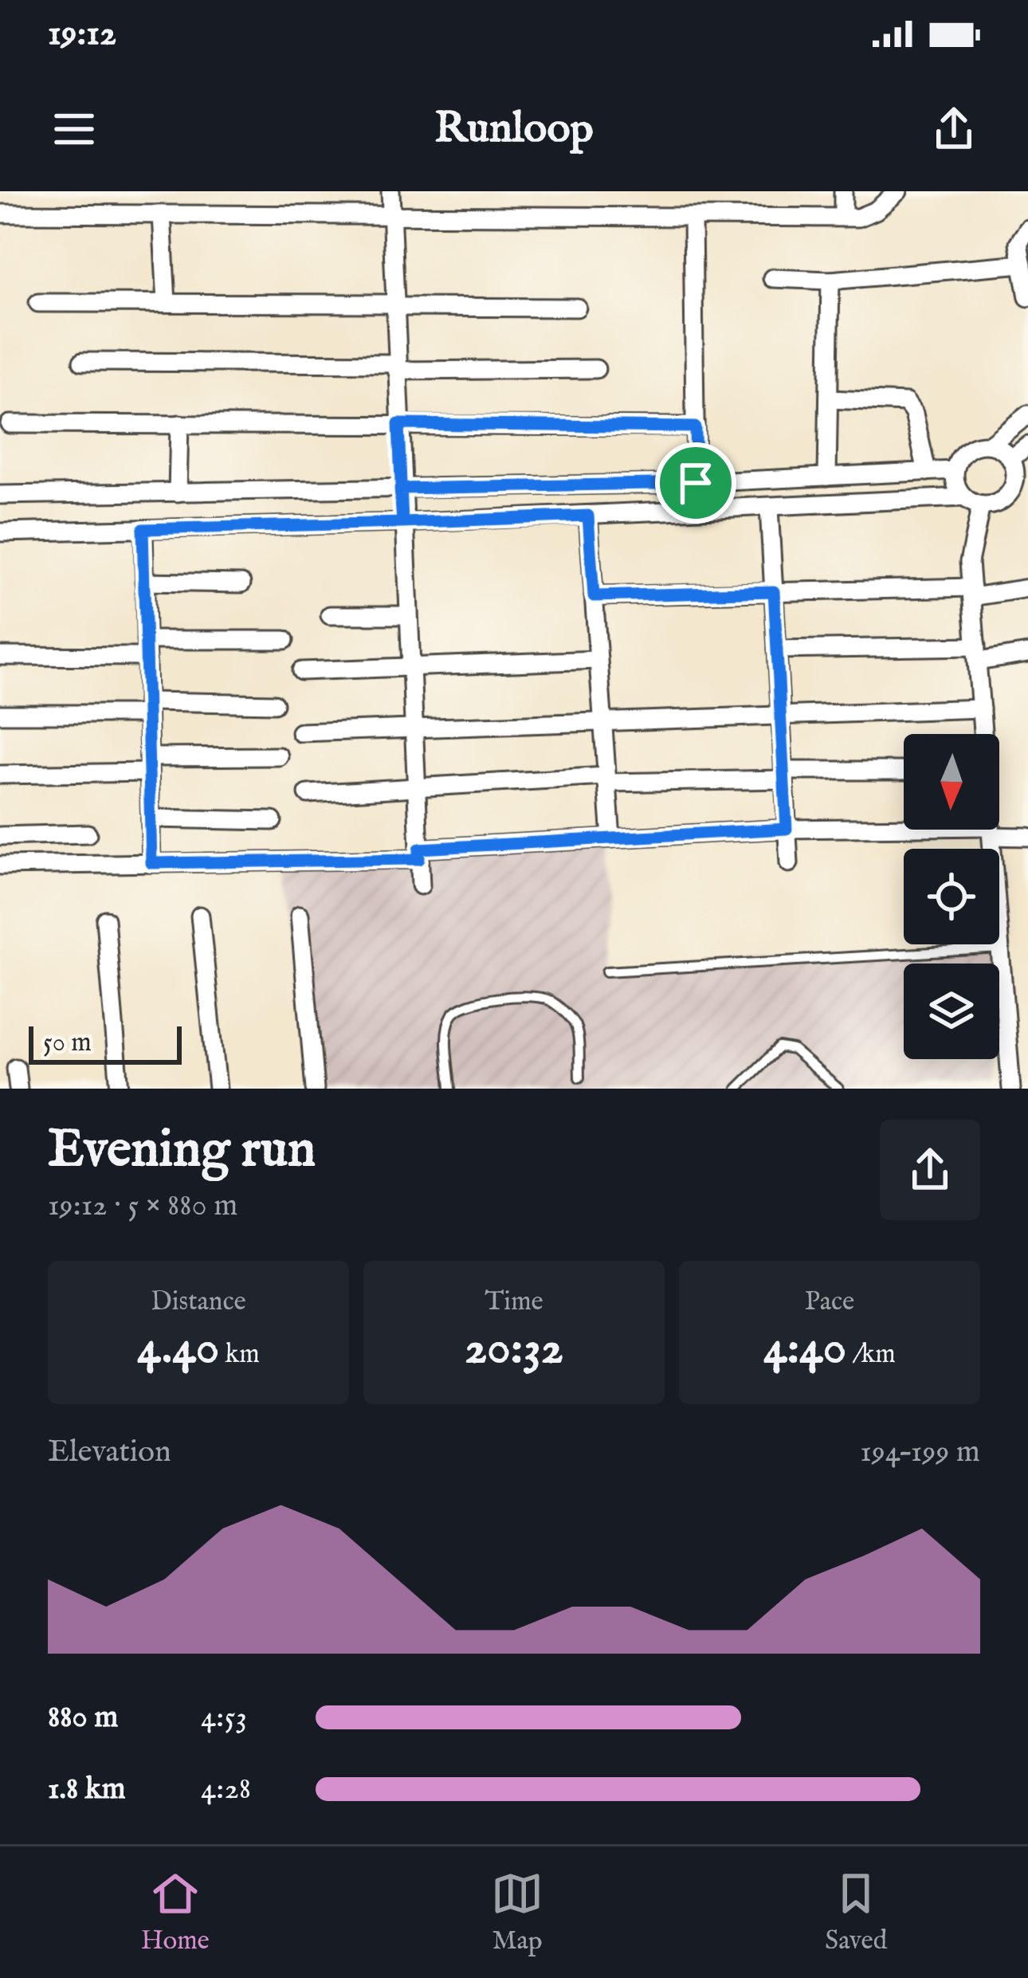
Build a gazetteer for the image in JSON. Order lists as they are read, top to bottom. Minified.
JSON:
{"scale_bar":"50 m","north":"bottom","page":{"status":"19:12","header":"Runloop","scale":"50 m","heading":["Evening run","19:12 · 5 × 880 m"],"stats":[["Distance","4.40 km"],["Time","20:32"],["Pace","4:40 /km"]],"chart":["Elevation","194–199 m"],"list":[{"name":"880 m","note":"4:53"},{"name":"1.8 km","note":"4:28"}],"tabs":["Home","Map","Saved"]}}
